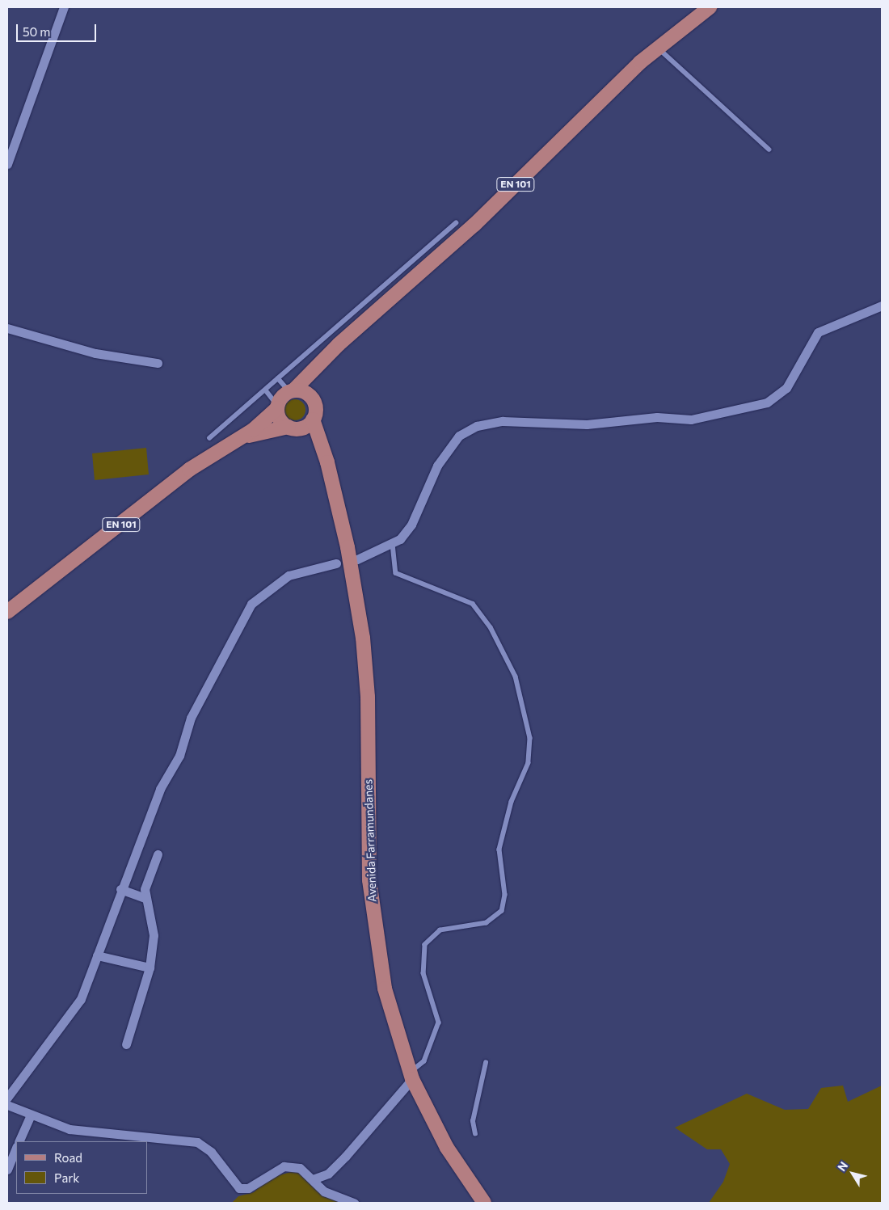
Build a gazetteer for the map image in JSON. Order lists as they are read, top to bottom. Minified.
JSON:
{"streets":{"main road":["EN 101","Avenida Farramundanes"]},"legend":["Road","Park"],"scale_bar":"50 m","north":"top left"}
